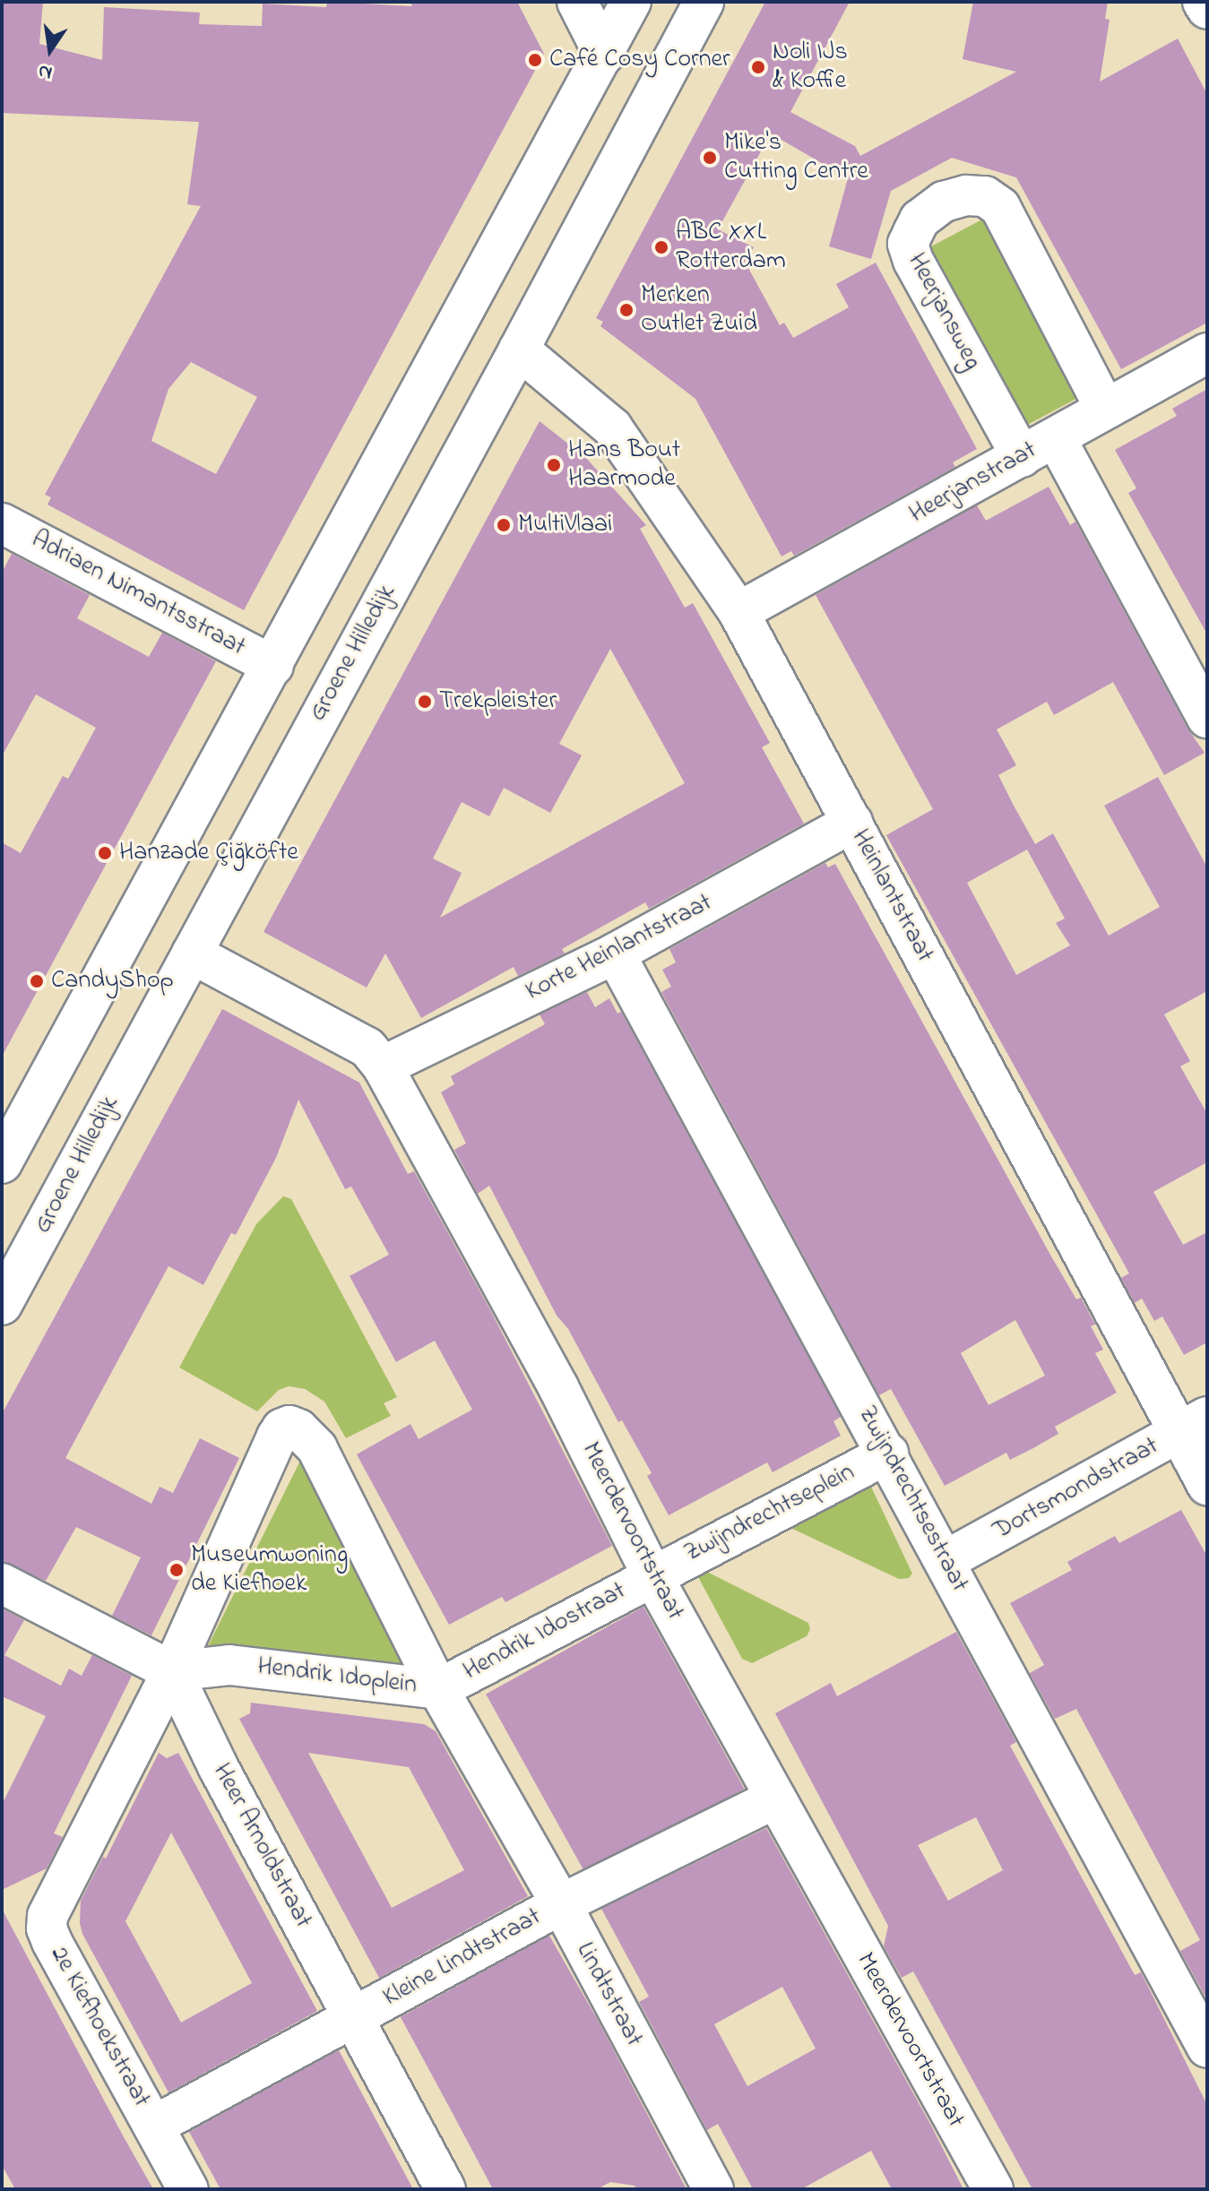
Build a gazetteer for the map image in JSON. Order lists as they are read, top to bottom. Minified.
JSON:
{"streets":{"street":["Heerjansweg","Heerjanstraat","Adriaen Nimantsstraat","Groene Hilledijk","Heinlantstraat","Korte Heinlantstraat","Dortsmondstraat","Zwijndrechtsestraat","Zwijndrechtseplein","Meerdervoortstraat","Hendrik Idostraat","Hendrik Idoplein","Heer Arnoldstraat","Kleine Lindtstraat","Lindtstraat","2e Kiefhoekstraat"]},"crossings":[["Heerjansweg","Heerjanstraat"],["Heerjanstraat","Heinlantstraat"],["Groene Hilledijk","Heinlantstraat"],["Groene Hilledijk","Meerdervoortstraat"],["Heinlantstraat","Korte Heinlantstraat"],["Heinlantstraat","Dortsmondstraat"],["Korte Heinlantstraat","Zwijndrechtsestraat"],["Korte Heinlantstraat","Meerdervoortstraat"],["Dortsmondstraat","Zwijndrechtsestraat"],["Zwijndrechtsestraat","Zwijndrechtseplein"],["Zwijndrechtseplein","Meerdervoortstraat"],["Zwijndrechtseplein","Hendrik Idostraat"],["Meerdervoortstraat","Hendrik Idostraat"],["Meerdervoortstraat","Kleine Lindtstraat"],["Hendrik Idostraat","Hendrik Idoplein"],["Hendrik Idostraat","Lindtstraat"],["Hendrik Idoplein","Heer Arnoldstraat"],["Hendrik Idoplein","Lindtstraat"],["Hendrik Idoplein","2e Kiefhoekstraat"],["Heer Arnoldstraat","Kleine Lindtstraat"],["Heer Arnoldstraat","2e Kiefhoekstraat"],["Kleine Lindtstraat","Lindtstraat"],["Kleine Lindtstraat","2e Kiefhoekstraat"]],"places":["Café Cosy Corner","Noli IJs & Koffie","Mike's Cutting Centre","ABC XXL Rotterdam","Merken Outlet Zuid","Hans Bout Haarmode","MultiVlaai","Trekpleister","Hanzade Çiğköfte","CandyShop","Museumwoning de Kiefhoek"],"north":"bottom"}
